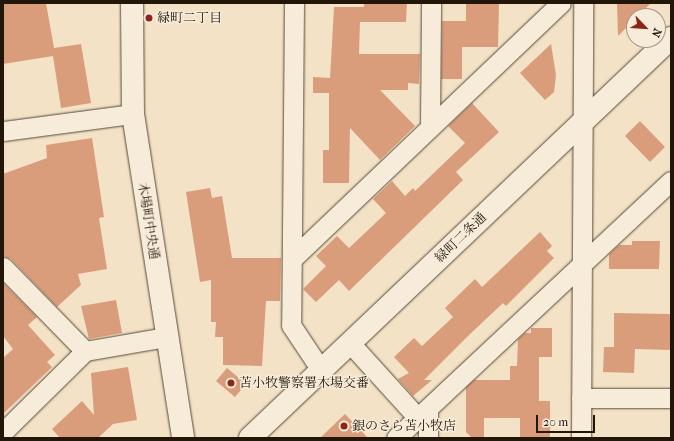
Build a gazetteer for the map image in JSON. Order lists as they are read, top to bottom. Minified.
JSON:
{"streets":{"street":["木場町中央通","緑町二条通"]},"places":["緑町二丁目","苫小牧警察署木場交番","銀のさら苫小牧店"],"scale_bar":"20 m","north":"bottom right"}
